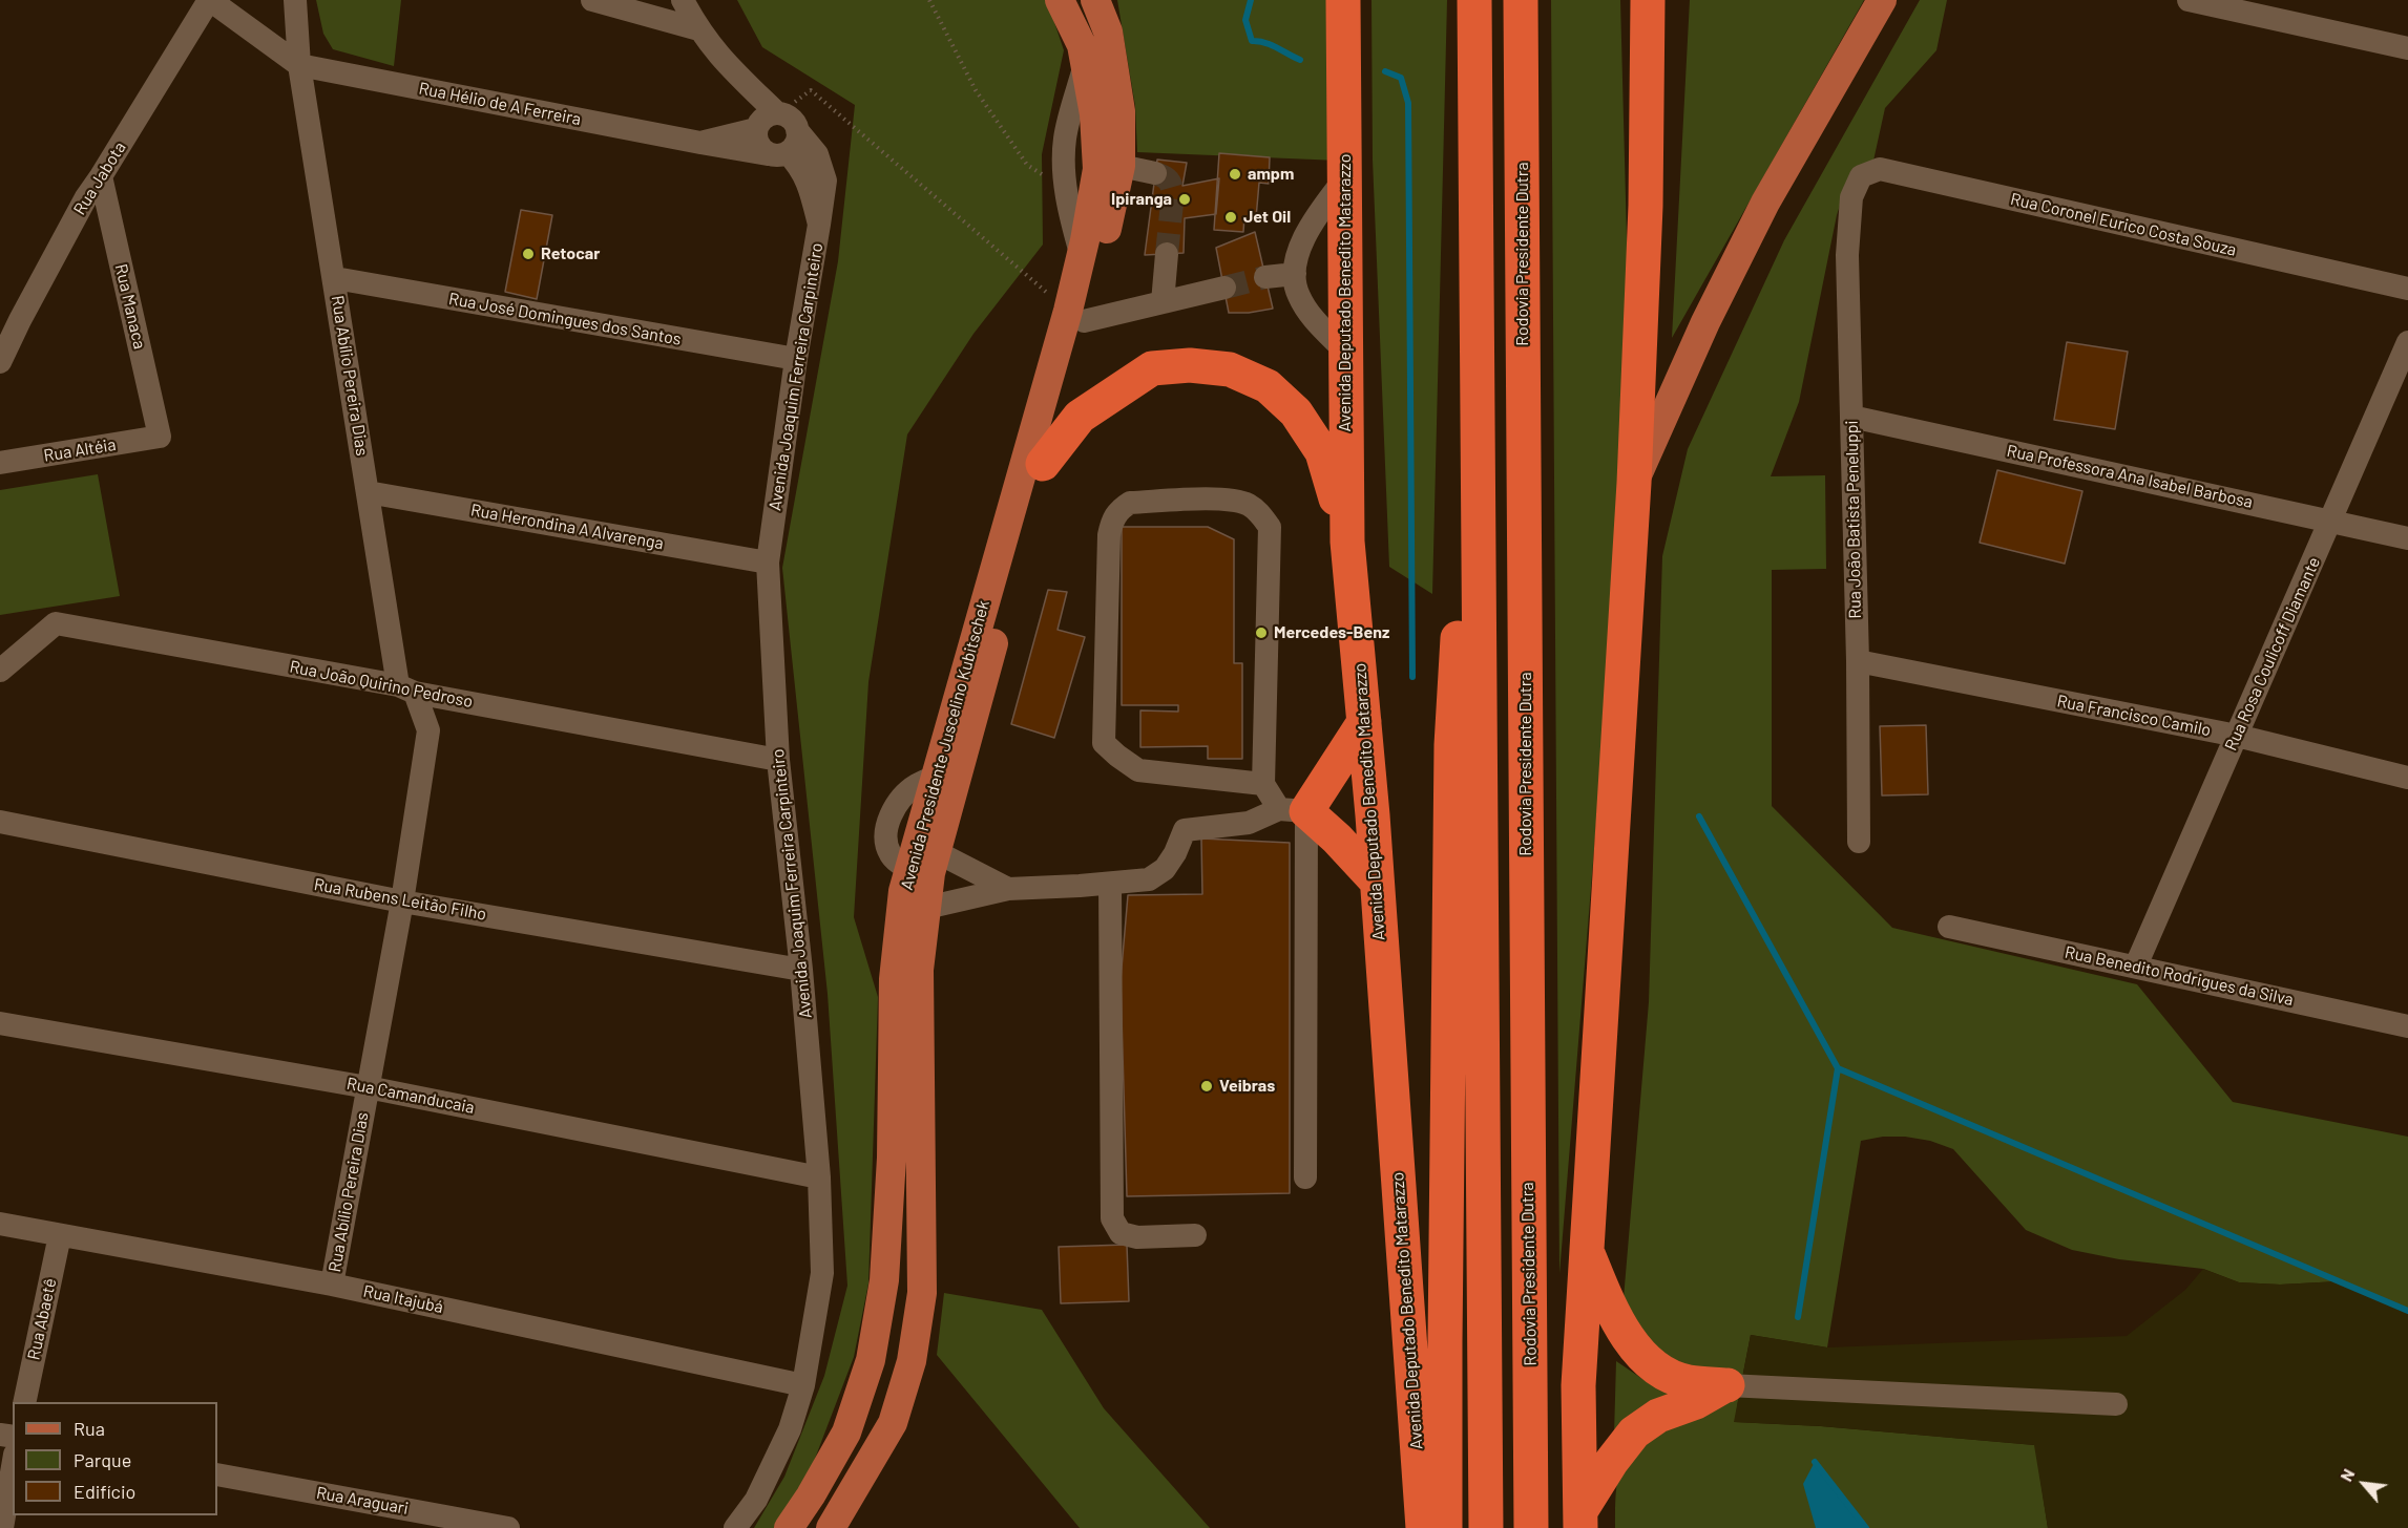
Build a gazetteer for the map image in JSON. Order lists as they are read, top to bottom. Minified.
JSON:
{"streets":{"highway":["Rodovia Presidente Dutra","Avenida Deputado Benedito Matarazzo"],"main road":["Avenida Presidente Juscelino Kubitschek"],"street":["Rua Hélio de A Ferreira","Rua Jabota","Rua Coronel Eurico Costa Souza","Rua Manaca","Rua José Domingues dos Santos","Rua Abílio Pereira Dias","Avenida Joaquim Ferreira Carpinteiro","Rua Altéia","Rua Professora Ana Isabel Barbosa","Rua João Batista Peneluppi","Rua Herondina A Alvarenga","Rua Rosa Coulicoff Diamante","Rua João Quirino Pedroso","Rua Francisco Camilo","Rua Rubens Leitão Filho","Rua Benedito Rodrigues da Silva","Rua Camanducaia","Rua Itajubá","Rua Abaetê","Rua Araguari"]},"crossings":[["Rua Hélio de A Ferreira","Rua Abílio Pereira Dias"],["Rua Hélio de A Ferreira","Avenida Joaquim Ferreira Carpinteiro"],["Rua Jabota","Rua Manaca"],["Rua Coronel Eurico Costa Souza","Rua João Batista Peneluppi"],["Rua Manaca","Rua Altéia"],["Rua José Domingues dos Santos","Rua Abílio Pereira Dias"],["Rua José Domingues dos Santos","Avenida Joaquim Ferreira Carpinteiro"],["Rua Abílio Pereira Dias","Rua Herondina A Alvarenga"],["Rua Abílio Pereira Dias","Rua João Quirino Pedroso"],["Rua Abílio Pereira Dias","Rua Rubens Leitão Filho"],["Rua Abílio Pereira Dias","Rua Camanducaia"],["Rua Abílio Pereira Dias","Rua Itajubá"],["Avenida Joaquim Ferreira Carpinteiro","Rua Herondina A Alvarenga"],["Avenida Joaquim Ferreira Carpinteiro","Rua João Quirino Pedroso"],["Avenida Joaquim Ferreira Carpinteiro","Rua Rubens Leitão Filho"],["Avenida Joaquim Ferreira Carpinteiro","Rua Camanducaia"],["Avenida Joaquim Ferreira Carpinteiro","Rua Itajubá"],["Rua Professora Ana Isabel Barbosa","Rua João Batista Peneluppi"],["Rua Professora Ana Isabel Barbosa","Rua Rosa Coulicoff Diamante"],["Rua João Batista Peneluppi","Rua Francisco Camilo"],["Rua Rosa Coulicoff Diamante","Rua Francisco Camilo"],["Rua Rosa Coulicoff Diamante","Rua Benedito Rodrigues da Silva"],["Rua Itajubá","Rua Abaetê"]],"places":["ampm","Ipiranga","Jet Oil","Retocar","Mercedes-Benz","Veibras"],"legend":["Rua","Parque","Edifício"],"north":"top left"}
